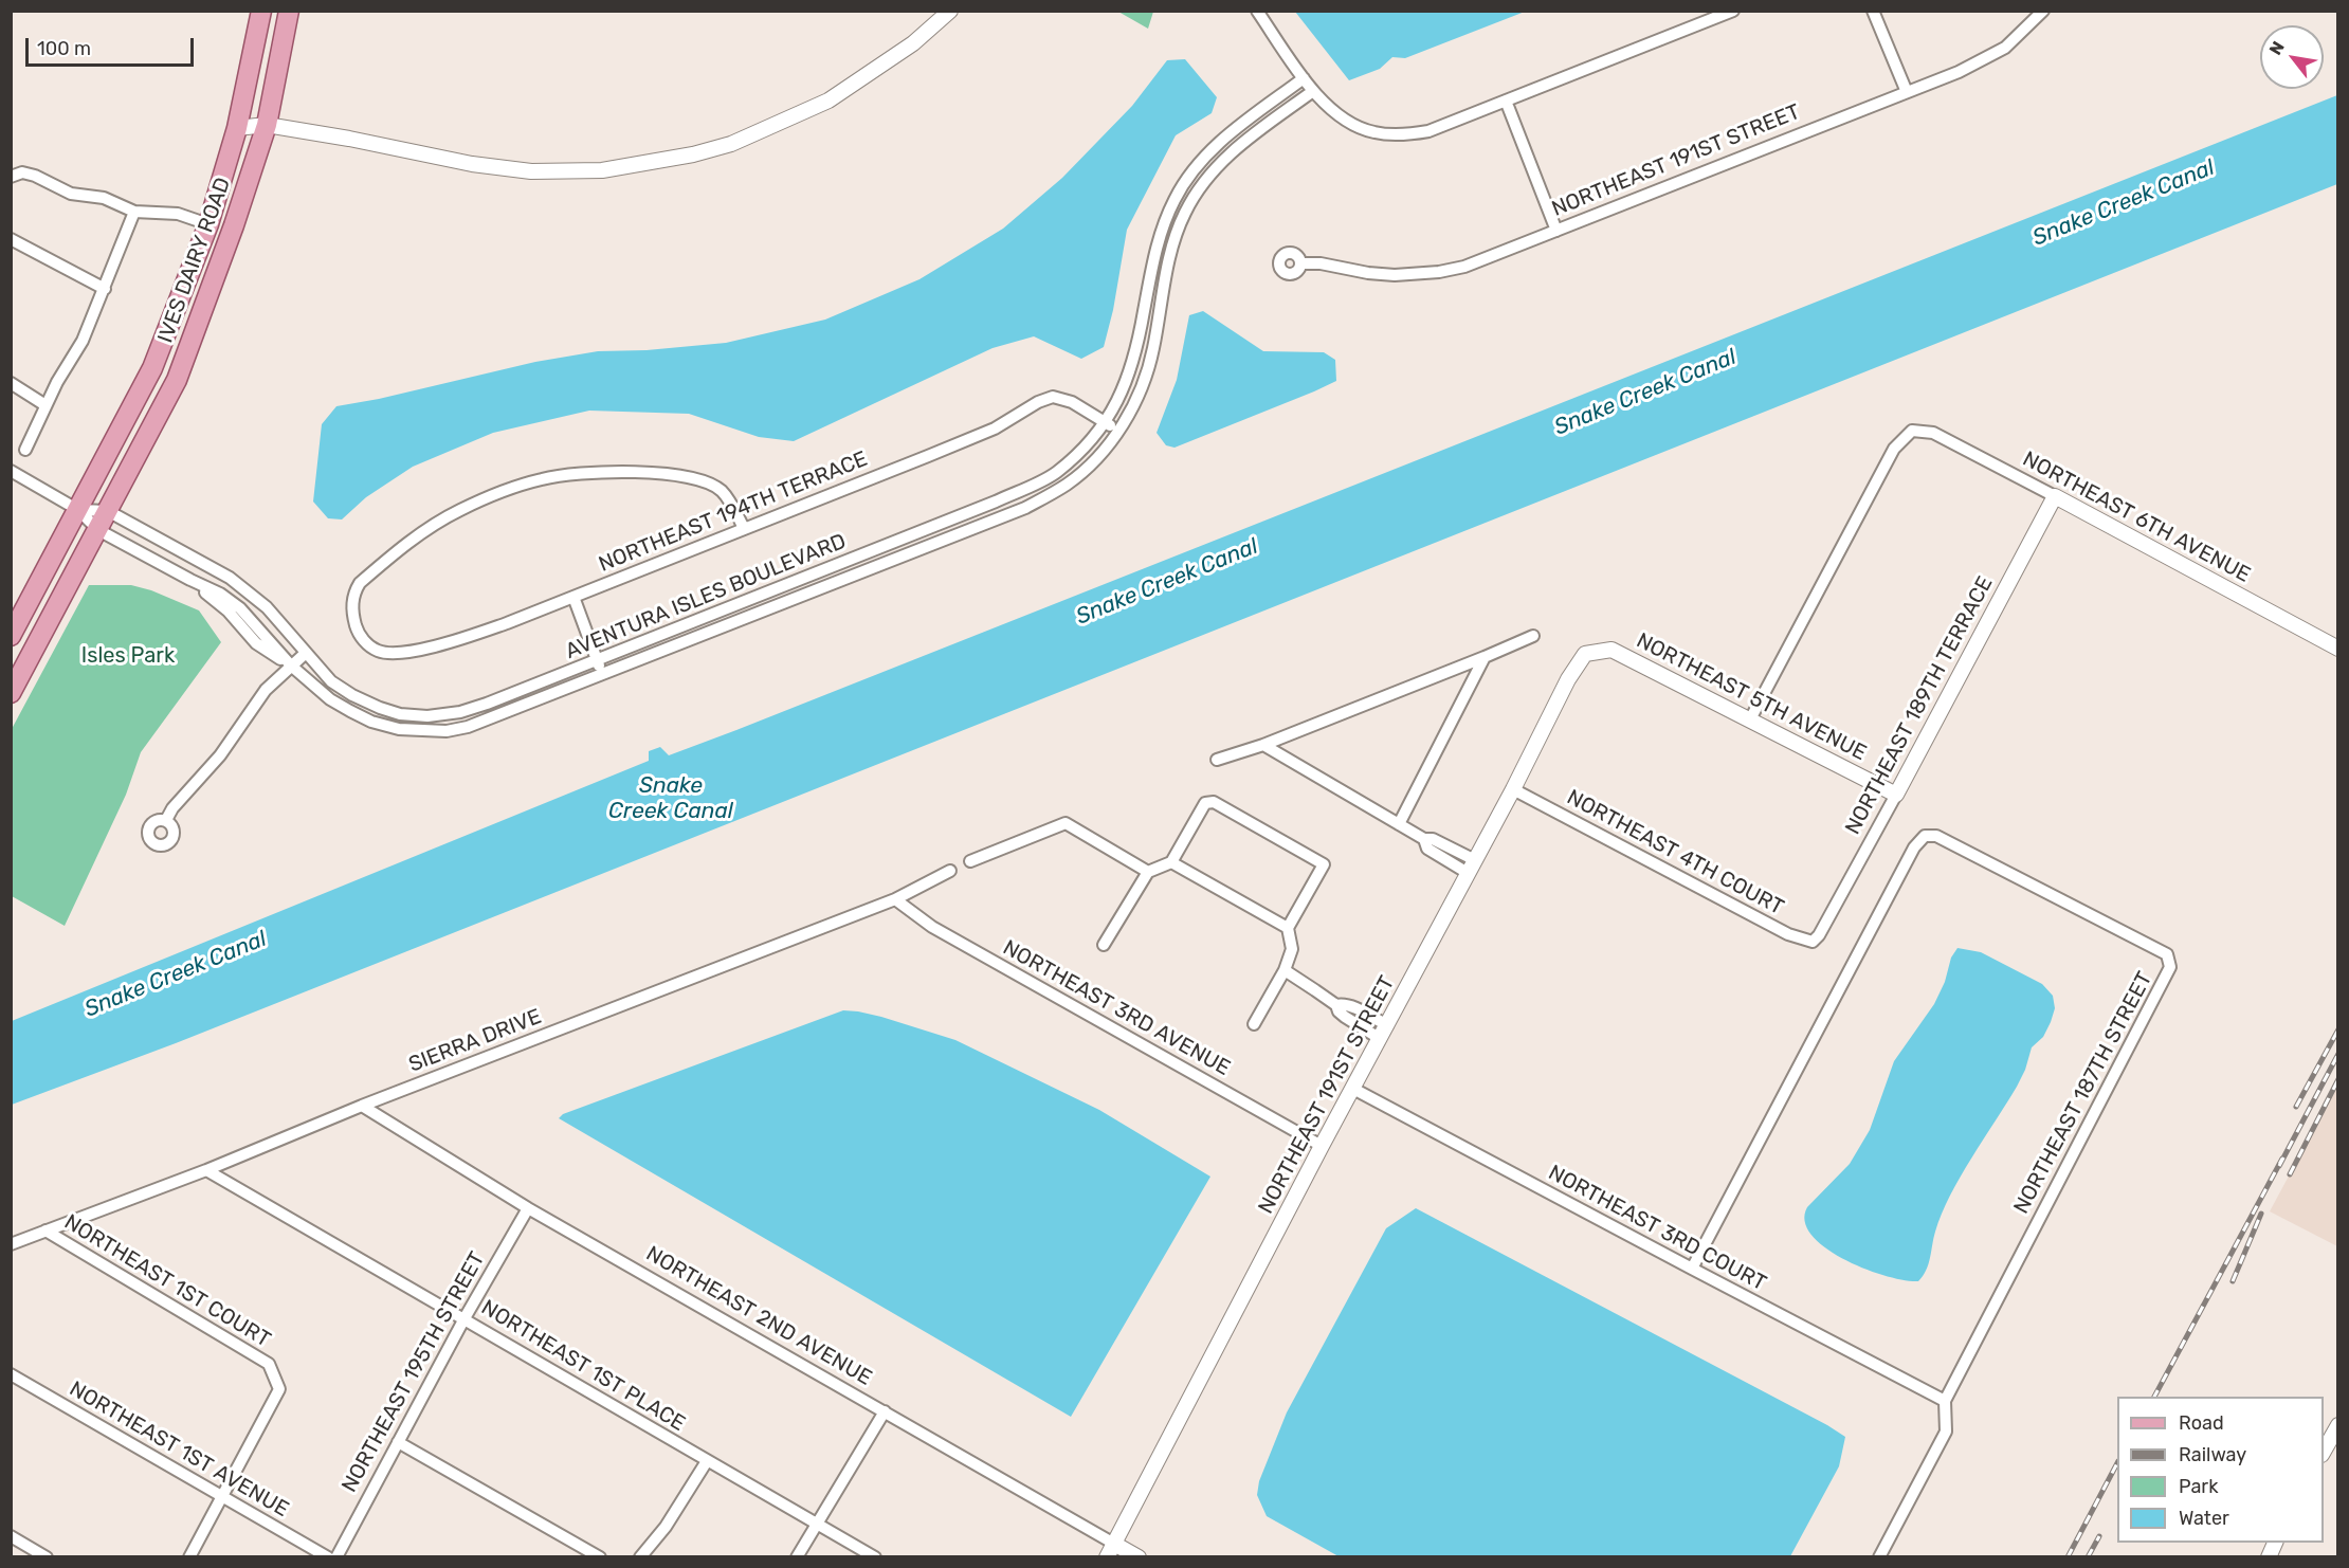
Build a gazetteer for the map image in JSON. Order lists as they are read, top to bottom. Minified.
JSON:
{"streets":{"main road":["IVES DAIRY ROAD"],"street":["NORTHEAST 191ST STREET","NORTHEAST 194TH TERRACE","NORTHEAST 6TH AVENUE","AVENTURA ISLES BOULEVARD","NORTHEAST 5TH AVENUE","NORTHEAST 189TH TERRACE","NORTHEAST 4TH COURT","NORTHEAST 3RD AVENUE","SIERRA DRIVE","NORTHEAST 187TH STREET","NORTHEAST 3RD COURT","NORTHEAST 1ST COURT","NORTHEAST 2ND AVENUE","NORTHEAST 1ST PLACE","NORTHEAST 195TH STREET","NORTHEAST 1ST AVENUE"]},"crossings":[["NORTHEAST 191ST STREET","NORTHEAST 5TH AVENUE"],["NORTHEAST 191ST STREET","NORTHEAST 4TH COURT"],["NORTHEAST 191ST STREET","NORTHEAST 3RD AVENUE"],["NORTHEAST 191ST STREET","NORTHEAST 3RD COURT"],["NORTHEAST 191ST STREET","NORTHEAST 2ND AVENUE"],["IVES DAIRY ROAD","AVENTURA ISLES BOULEVARD"],["NORTHEAST 194TH TERRACE","AVENTURA ISLES BOULEVARD"],["NORTHEAST 6TH AVENUE","NORTHEAST 5TH AVENUE"],["NORTHEAST 6TH AVENUE","NORTHEAST 189TH TERRACE"],["NORTHEAST 5TH AVENUE","NORTHEAST 189TH TERRACE"],["NORTHEAST 189TH TERRACE","NORTHEAST 4TH COURT"],["NORTHEAST 3RD AVENUE","SIERRA DRIVE"],["SIERRA DRIVE","NORTHEAST 1ST COURT"],["SIERRA DRIVE","NORTHEAST 2ND AVENUE"],["SIERRA DRIVE","NORTHEAST 1ST PLACE"],["NORTHEAST 187TH STREET","NORTHEAST 3RD COURT"],["NORTHEAST 1ST COURT","NORTHEAST 1ST AVENUE"],["NORTHEAST 2ND AVENUE","NORTHEAST 195TH STREET"],["NORTHEAST 1ST PLACE","NORTHEAST 195TH STREET"]],"water":["Snake Creek Canal"],"parks":["Isles Park"],"legend":["Road","Railway","Park","Water"],"scale_bar":"100 m","north":"top left"}
